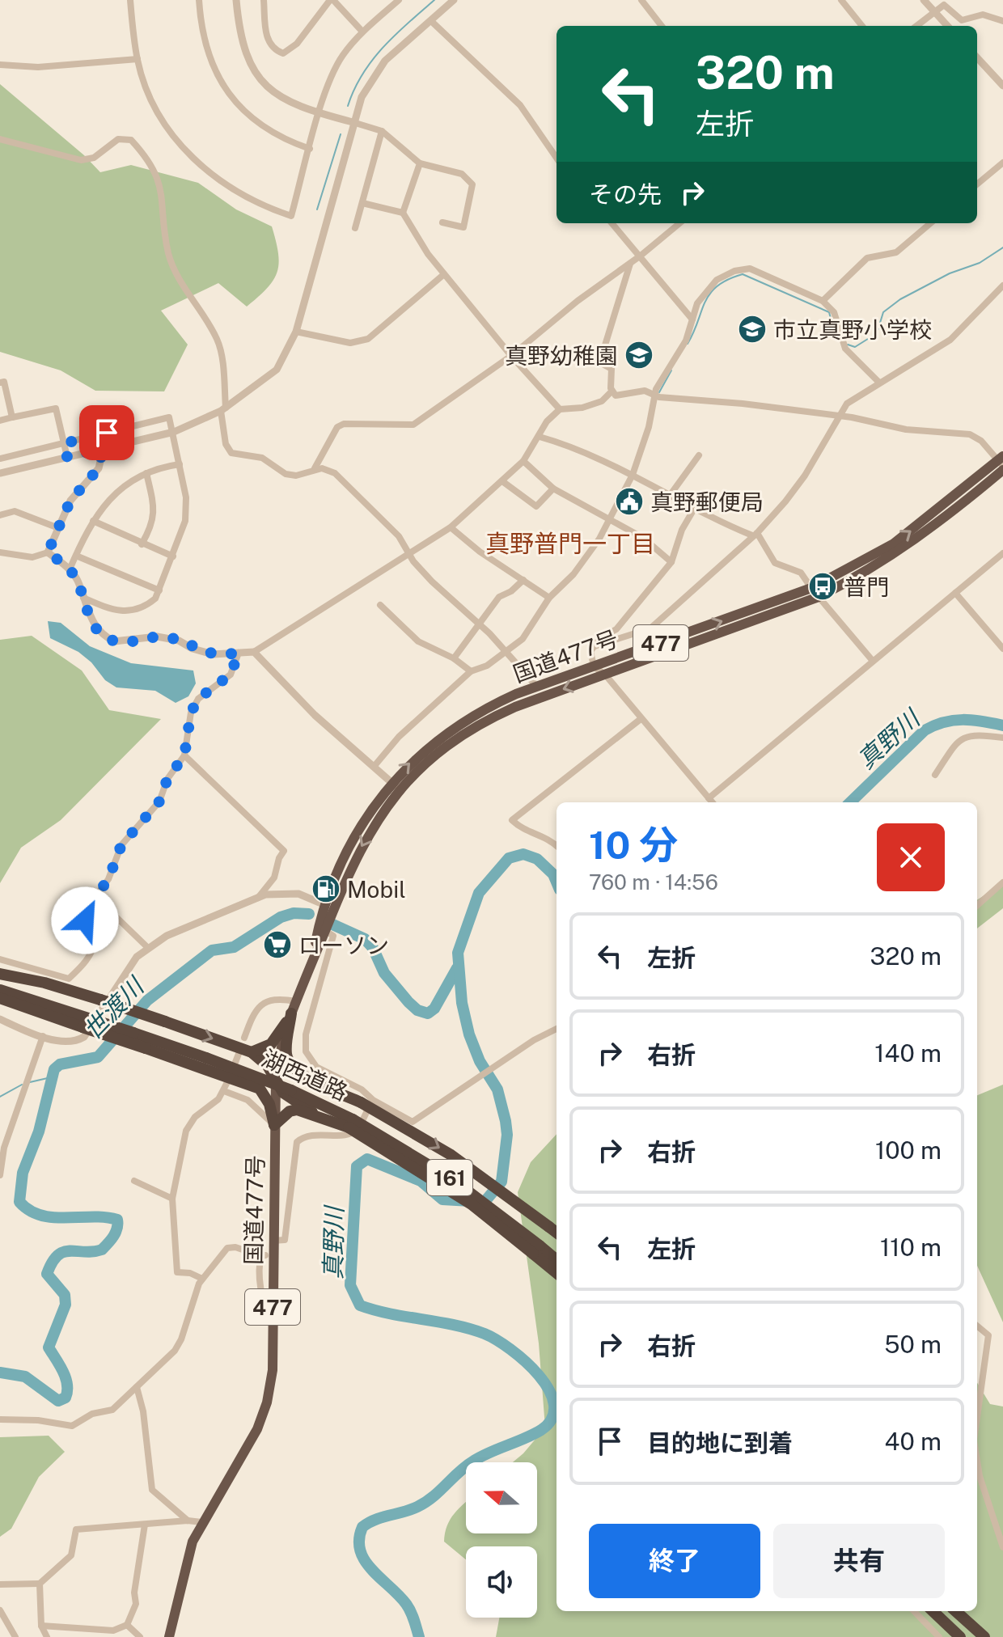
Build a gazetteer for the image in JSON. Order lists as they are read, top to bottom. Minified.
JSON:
{"streets":{"highway":["477","国道477号","湖西道路"]},"crossings":[["国道477号","湖西道路"]],"districts":["真野普門一丁目"],"water":["真野川","世渡川"],"places":{"school or university":["市立真野小学校","真野幼稚園"],"public building":["真野郵便局"],"bus stop":["普門"],"fuel station":["Mobil"],"supermarket":["ローソン"]},"north":"left","page":{"turn":["320 m","左折"],"then":"その先","heading":["10 分","760 m · 14:56"],"list":[{"name":"左折","value":"320 m"},{"name":"右折","value":"140 m"},{"name":"右折","value":"100 m"},{"name":"左折","value":"110 m"},{"name":"右折","value":"50 m"},{"name":"目的地に到着","value":"40 m"}],"buttons":["終了","共有"]}}
